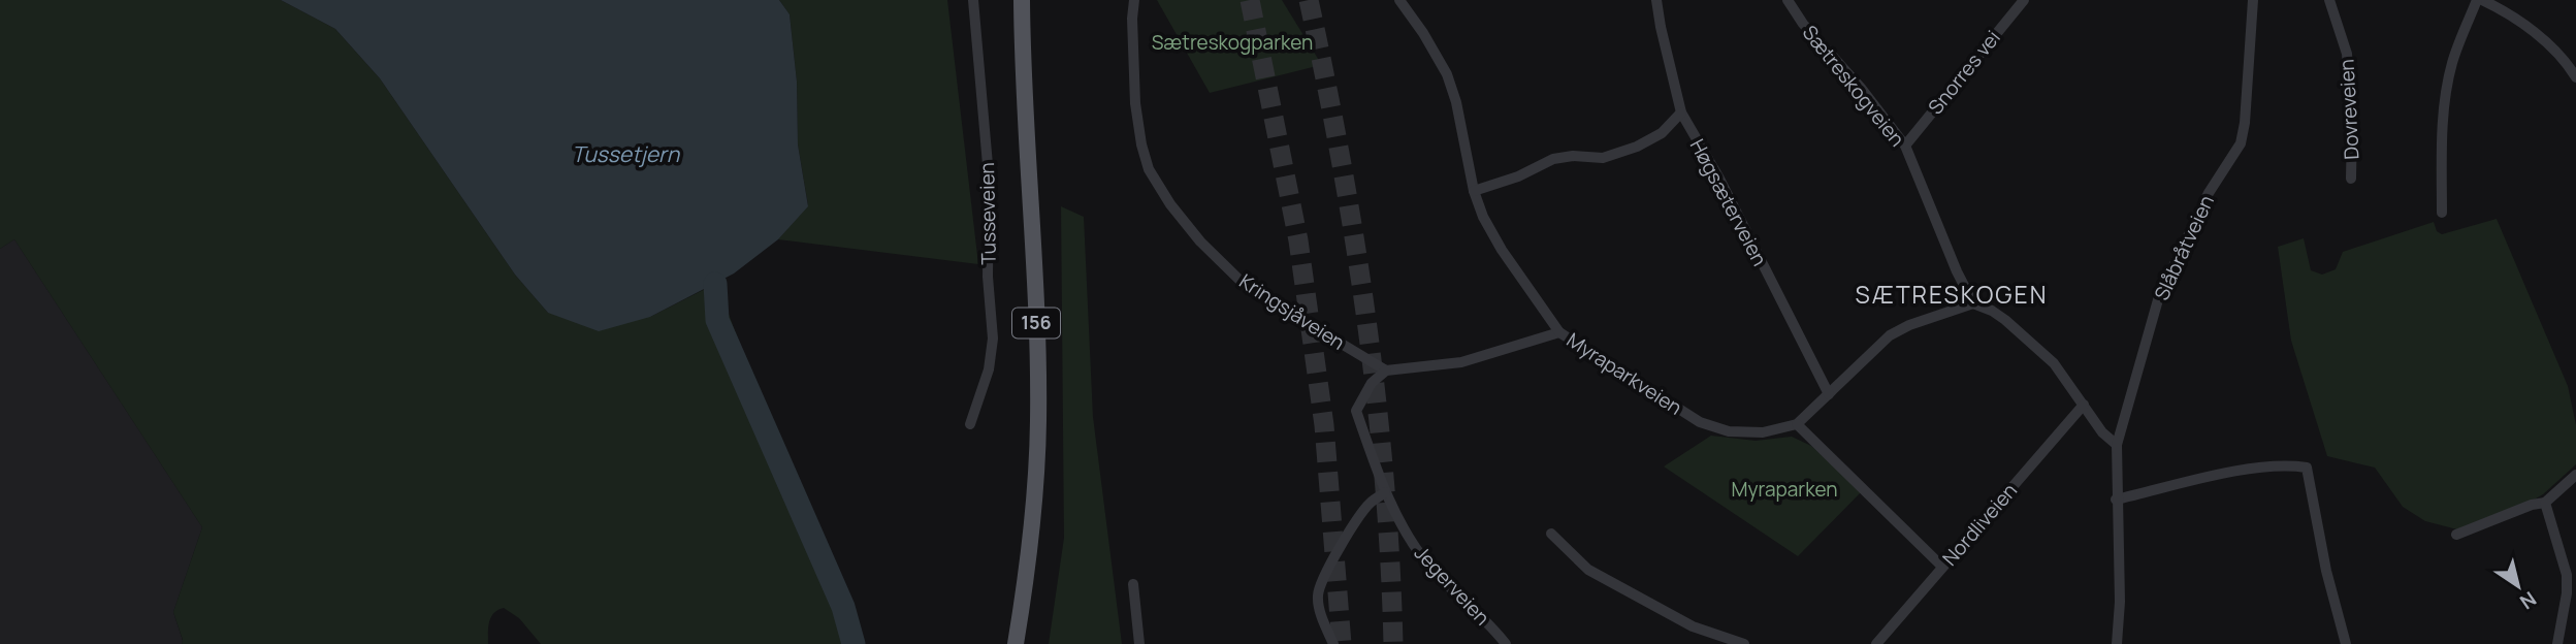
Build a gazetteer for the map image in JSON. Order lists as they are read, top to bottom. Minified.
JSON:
{"streets":{"main road":["156"],"street":["Snorres vei","Sætreskogveien","Dovreveien","Høgsæterveien","Tusseveien","Slåbråtveien","Kringsjåveien","Myraparkveien","Nordliveien","Jegerveien"]},"crossings":[["Snorres vei","Sætreskogveien"],["Sætreskogveien","Myraparkveien"],["Høgsæterveien","Myraparkveien"],["Kringsjåveien","Jegerveien"]],"districts":["SÆTRESKOGEN"],"water":["Tussetjern"],"parks":["Sætreskogparken","Myraparken"],"north":"bottom right"}
